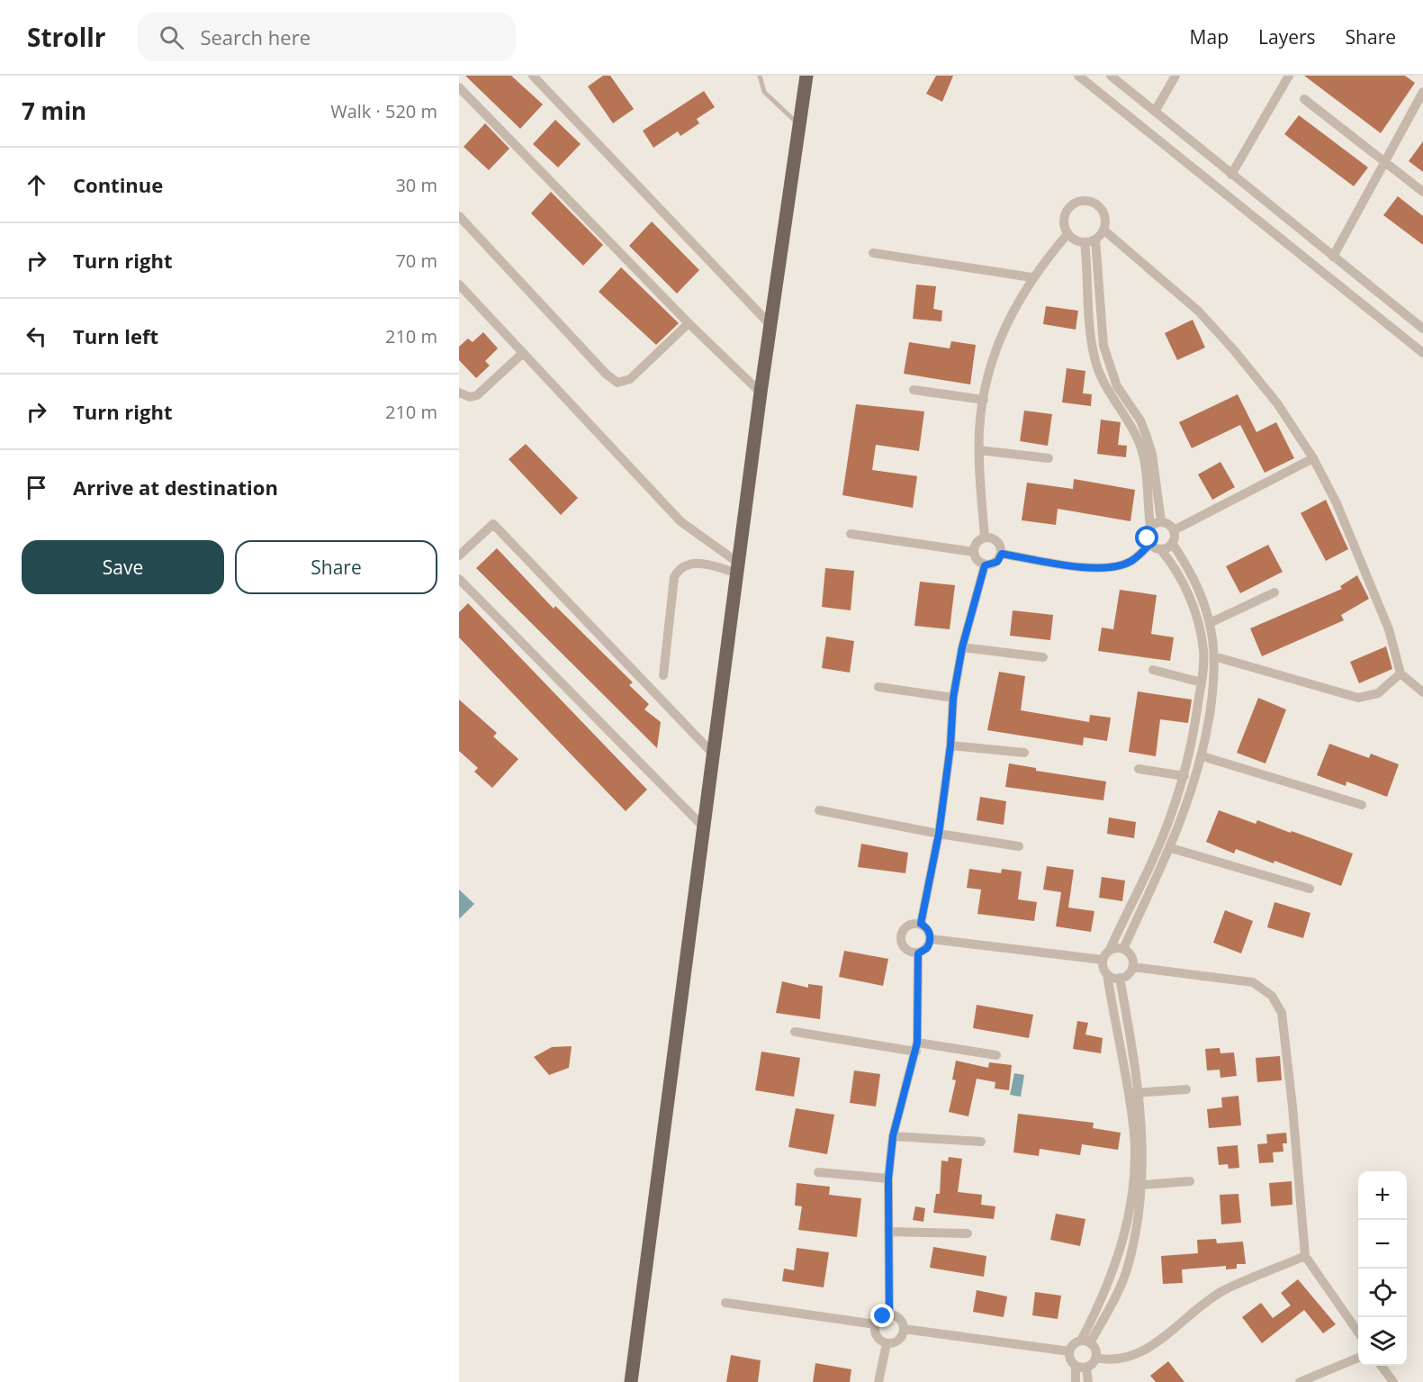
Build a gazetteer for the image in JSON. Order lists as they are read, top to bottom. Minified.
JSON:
{"page":{"header":"Strollr","search":"Search here","nav":["Map","Layers","Share"],"heading":["7 min","Walk · 520 m"],"list":[["Continue","30 m"],["Turn right","70 m"],["Turn left","210 m"],["Turn right","210 m"],"Arrive at destination"],"buttons":["Save","Share"],"map_buttons":["+","−"]}}
